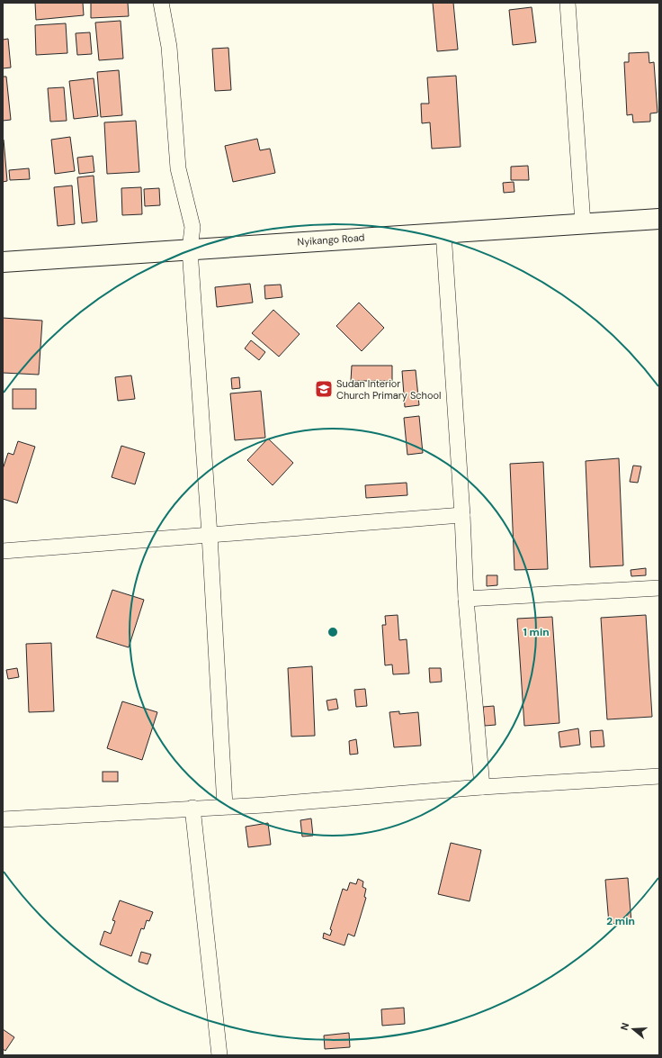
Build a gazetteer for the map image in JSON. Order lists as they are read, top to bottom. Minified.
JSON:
{"streets":{"street":["Nyikango Road"]},"places":{"school or university":["Sudan Interior Church Primary School"]},"north":"left","rings":["1 min","2 min"]}
